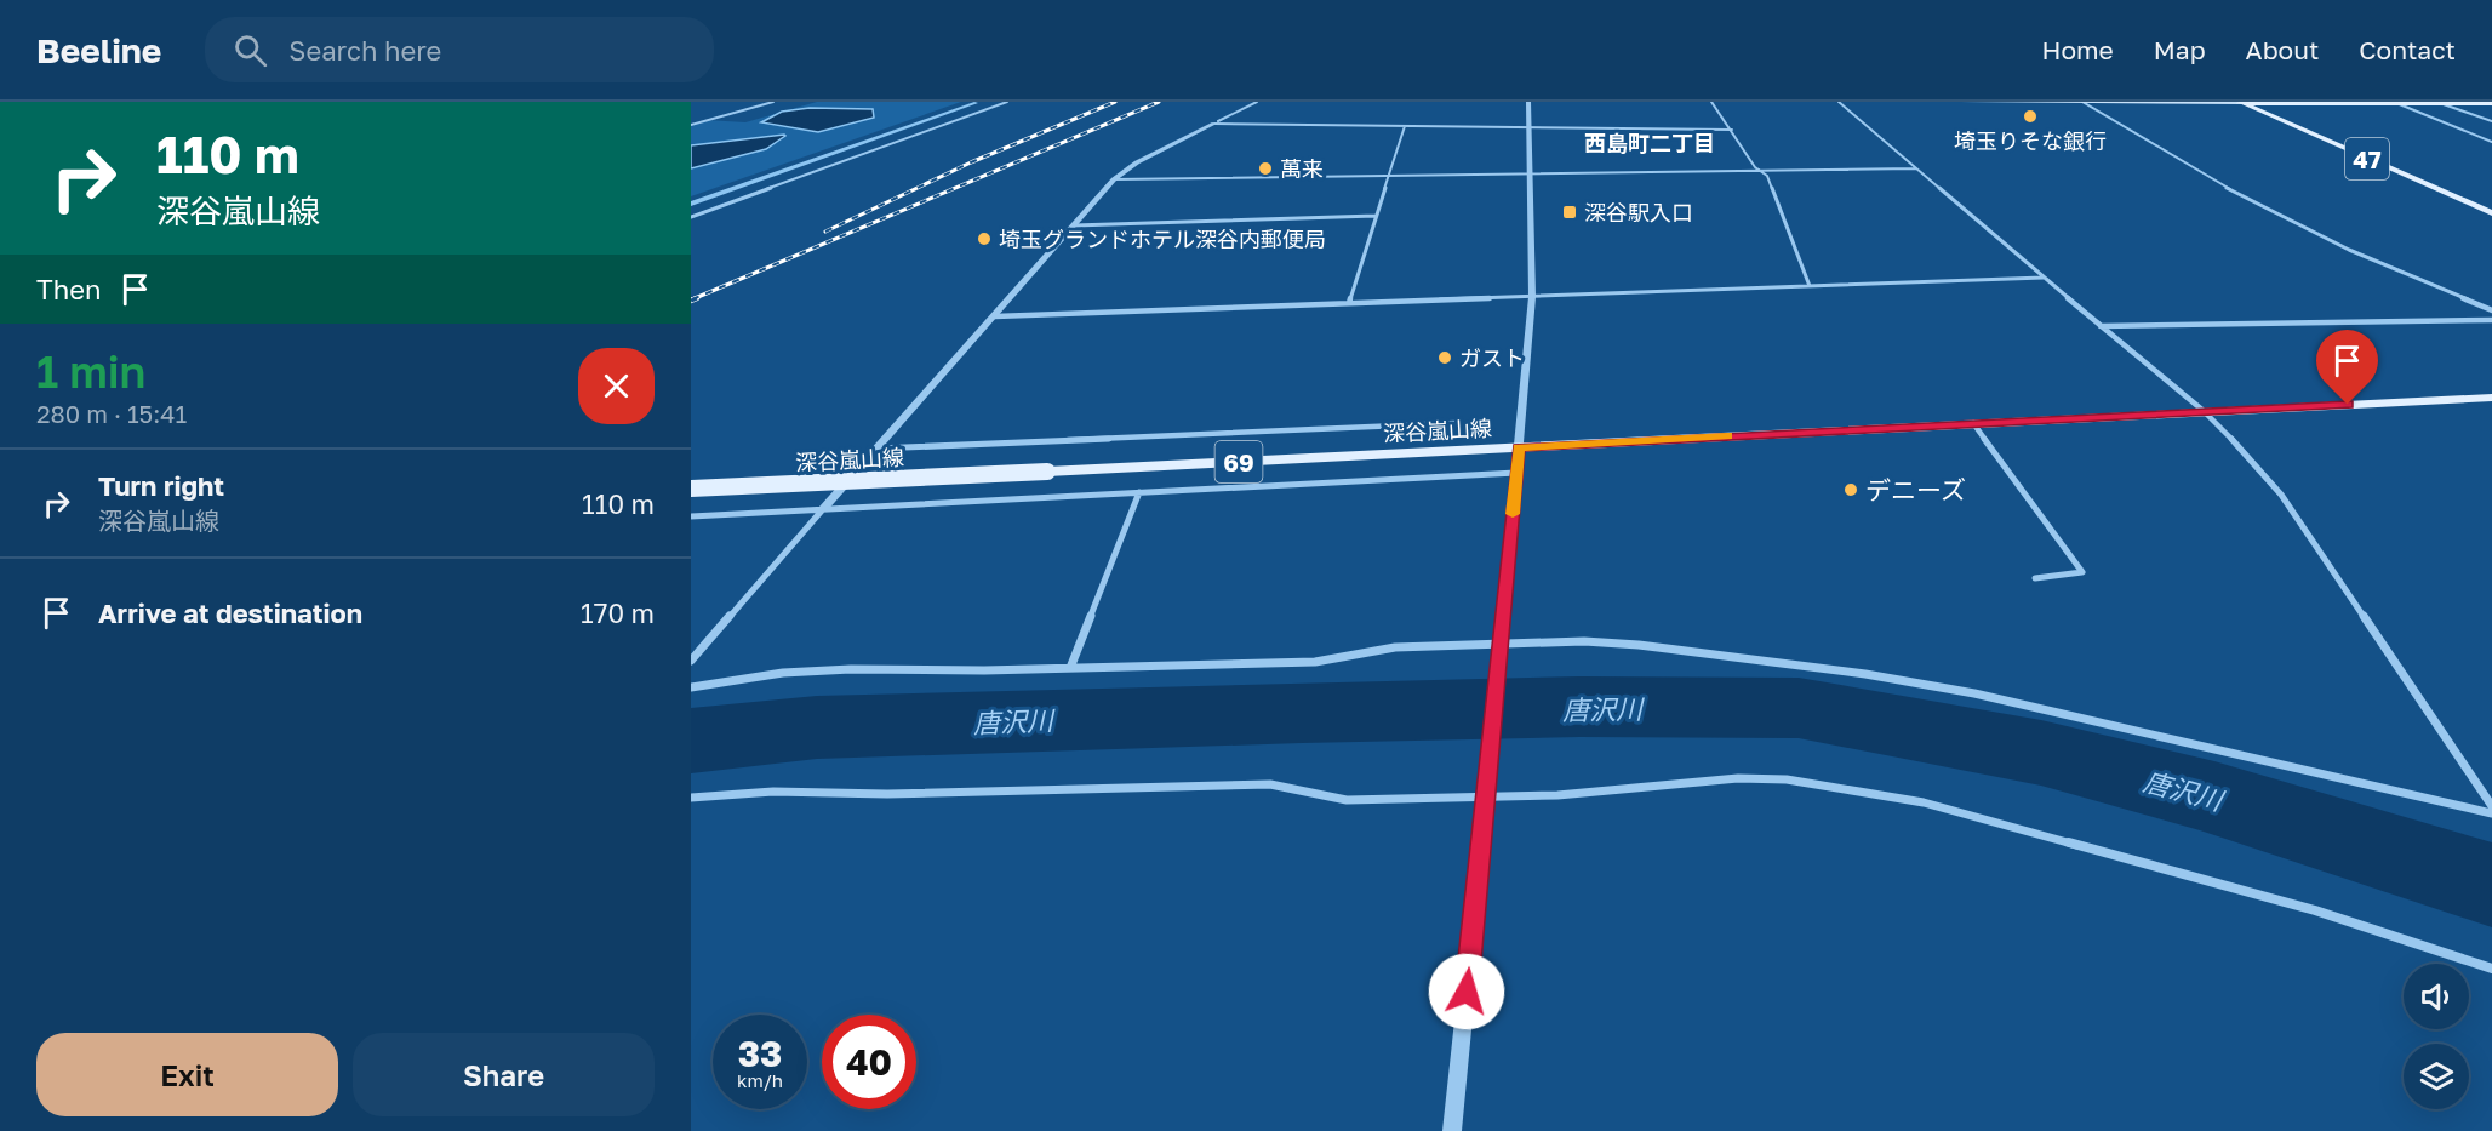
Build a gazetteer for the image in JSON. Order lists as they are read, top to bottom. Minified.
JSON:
{"streets":{"main road":["47","深谷嵐山線","69"]},"districts":["西島町二丁目"],"water":["唐沢川"],"places":{"other":["埼玉りそな銀行","萬来","埼玉グランドホテル深谷内郵便局","ガスト","デニーズ"],"transit":["深谷駅入口"]},"page":{"header":"Beeline","search":"Search here","nav":["Home","Map","About","Contact"],"turn":["110 m","深谷嵐山線"],"then":"Then","heading":["1 min","280 m · 15:41"],"list":[{"name":"Turn right","note":"深谷嵐山線","value":"110 m"},{"name":"Arrive at destination","value":"170 m"}],"speed":"33 km/h","limit":"40","buttons":["Exit","Share"]}}
